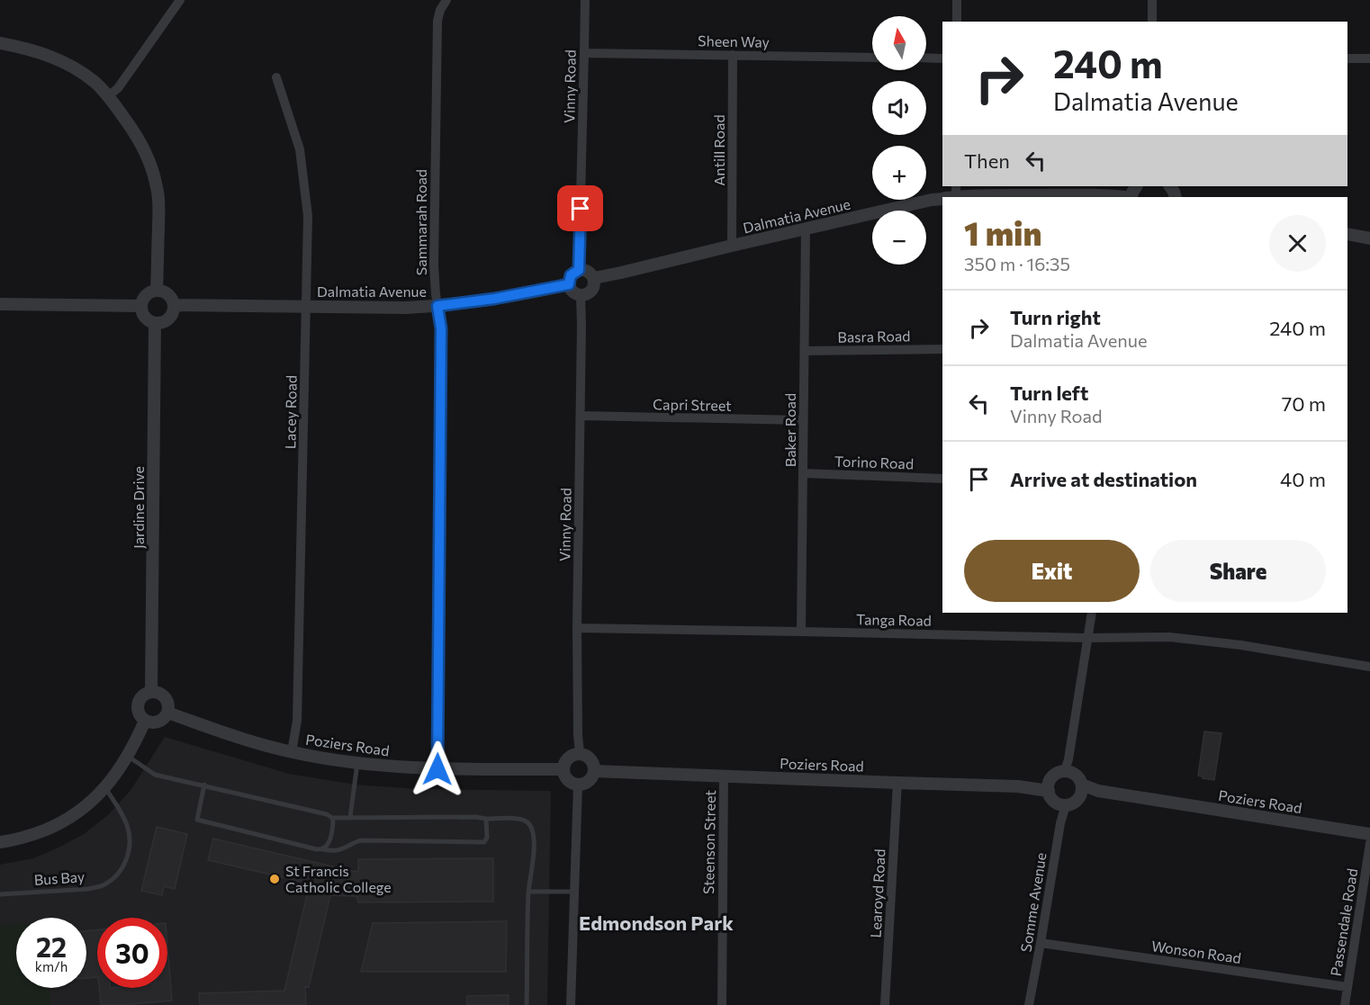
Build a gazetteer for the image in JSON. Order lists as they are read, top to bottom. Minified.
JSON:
{"streets":{"street":["Sheen Way","Vinny Road","Antill Road","Dalmatia Avenue","Sammarah Road","Basra Road","Capri Street","Lacey Road","Baker Road","Torino Road","Jardine Drive","Tanga Road","Poziers Road","Steenson Street","Learoyd Road","Somme Avenue","Passendale Road","Wonson Road"],"lane":["Bus Bay"]},"crossings":[["Sheen Way","Vinny Road"],["Sheen Way","Antill Road"],["Vinny Road","Dalmatia Avenue"],["Vinny Road","Capri Street"],["Vinny Road","Tanga Road"],["Vinny Road","Poziers Road"],["Antill Road","Dalmatia Avenue"],["Dalmatia Avenue","Sammarah Road"],["Dalmatia Avenue","Lacey Road"],["Dalmatia Avenue","Baker Road"],["Dalmatia Avenue","Jardine Drive"],["Sammarah Road","Poziers Road"],["Basra Road","Baker Road"],["Capri Street","Baker Road"],["Lacey Road","Poziers Road"],["Baker Road","Torino Road"],["Baker Road","Tanga Road"],["Jardine Drive","Poziers Road"],["Poziers Road","Steenson Street"],["Poziers Road","Learoyd Road"],["Poziers Road","Somme Avenue"],["Somme Avenue","Wonson Road"],["Passendale Road","Wonson Road"]],"districts":["Edmondson Park"],"places":["St Francis Catholic College"],"north":"top","page":{"map_buttons":["+","−"],"turn":["240 m","Dalmatia Avenue"],"then":"Then","heading":["1 min","350 m · 16:35"],"list":[{"name":"Turn right","note":"Dalmatia Avenue","value":"240 m"},{"name":"Turn left","note":"Vinny Road","value":"70 m"},{"name":"Arrive at destination","value":"40 m"}],"buttons":["Exit","Share"],"speed":"22 km/h","limit":"30"}}
